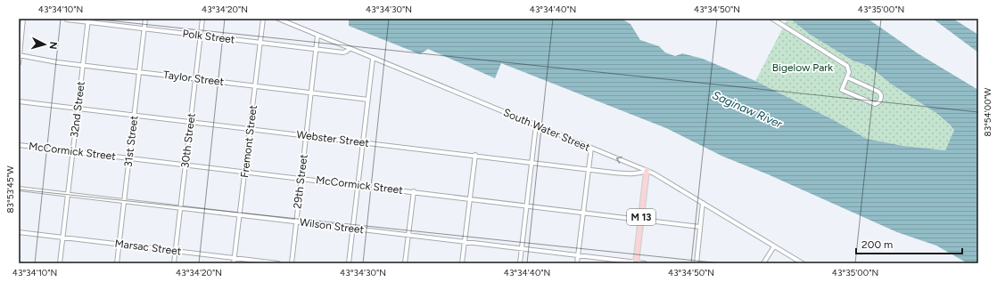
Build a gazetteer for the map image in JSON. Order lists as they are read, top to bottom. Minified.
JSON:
{"streets":{"main road":["M 13"],"street":["Polk Street","Taylor Street","32nd Street","South Water Street","Webster Street","30th Street","31st Street","Fremont Street","McCormick Street","29th Street","Wilson Street","Marsac Street"]},"crossings":[["Polk Street","32nd Street"],["Polk Street","South Water Street"],["Polk Street","30th Street"],["Polk Street","31st Street"],["Polk Street","Fremont Street"],["Polk Street","29th Street"],["Taylor Street","32nd Street"],["Taylor Street","30th Street"],["Taylor Street","31st Street"],["Taylor Street","Fremont Street"],["Taylor Street","29th Street"],["32nd Street","Webster Street"],["32nd Street","McCormick Street"],["32nd Street","Wilson Street"],["32nd Street","Marsac Street"],["South Water Street","Webster Street"],["South Water Street","29th Street"],["South Water Street","M 13"],["Webster Street","30th Street"],["Webster Street","31st Street"],["Webster Street","Fremont Street"],["Webster Street","29th Street"],["Webster Street","M 13"],["30th Street","McCormick Street"],["30th Street","Wilson Street"],["30th Street","Marsac Street"],["31st Street","McCormick Street"],["31st Street","Wilson Street"],["31st Street","Marsac Street"],["Fremont Street","McCormick Street"],["Fremont Street","Wilson Street"],["Fremont Street","Marsac Street"],["McCormick Street","29th Street"],["McCormick Street","M 13"],["29th Street","Wilson Street"],["M 13","Wilson Street"]],"water":["Saginaw River"],"parks":["Bigelow Park"],"scale_bar":"200 m","north":"right","coordinates":["43°34'10\"N","43°34'20\"N","43°34'30\"N","43°34'40\"N","43°34'50\"N","43°35'00\"N","83°54'00\"W","83°53'45\"W"]}
